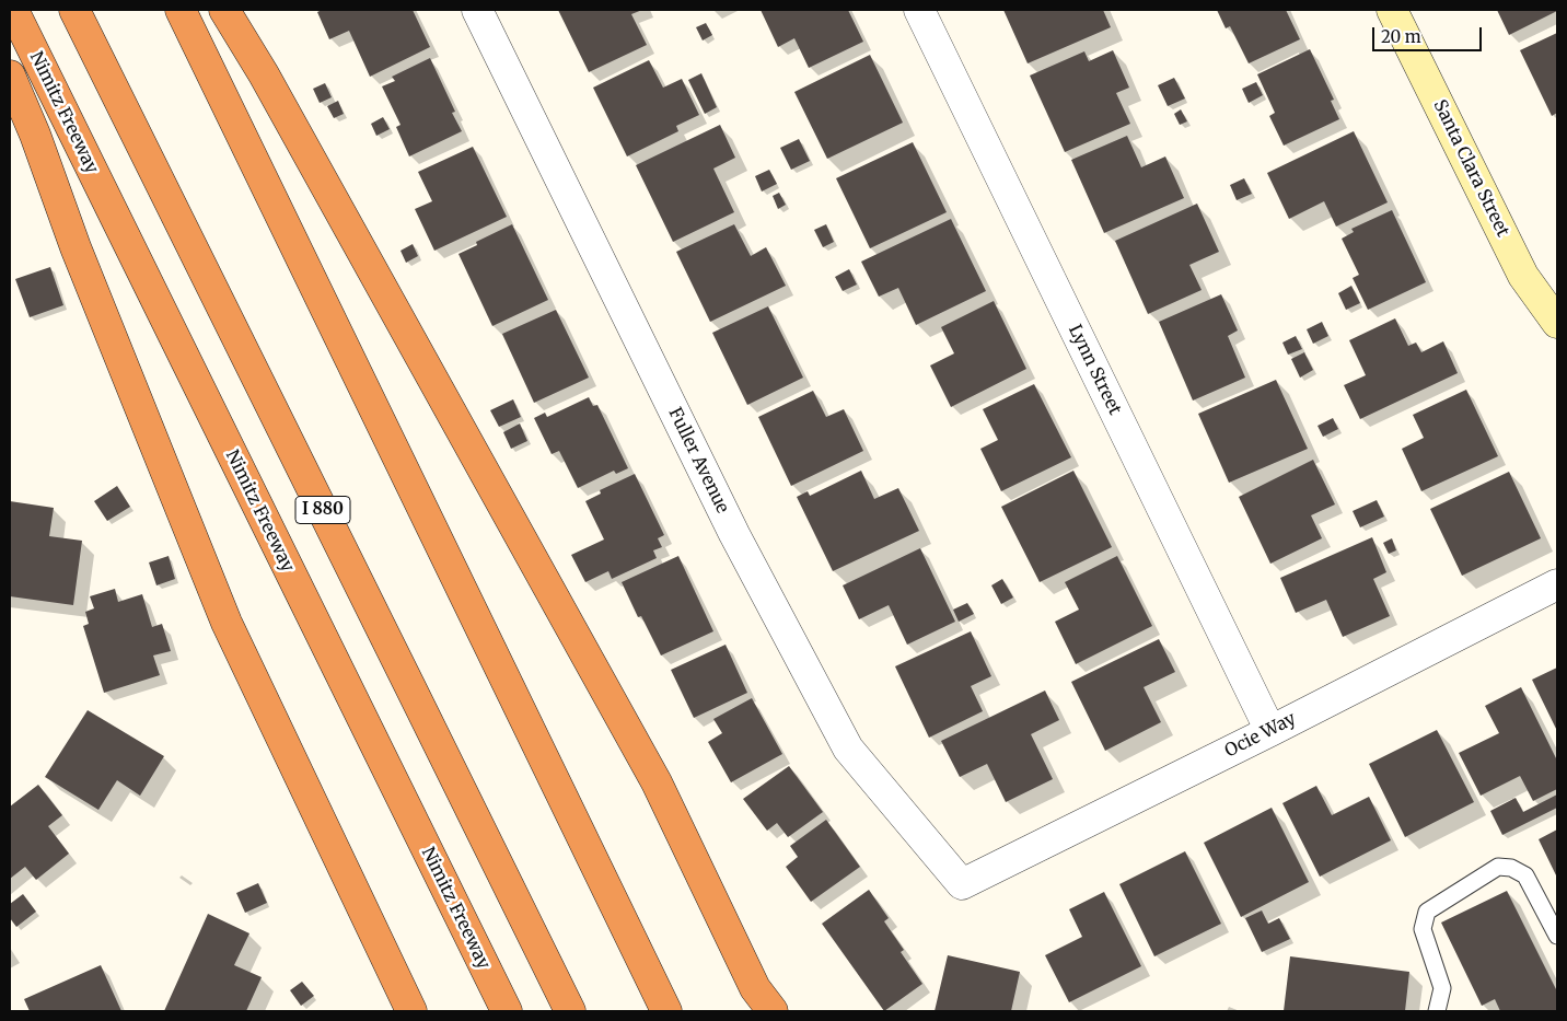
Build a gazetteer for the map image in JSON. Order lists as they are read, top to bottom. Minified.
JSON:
{"streets":{"highway":["Nimitz Freeway","I 880"],"main road":["Santa Clara Street"],"street":["Lynn Street","Fuller Avenue","Ocie Way"]},"crossings":[["Lynn Street","Ocie Way"],["Fuller Avenue","Ocie Way"]],"scale_bar":"20 m"}
